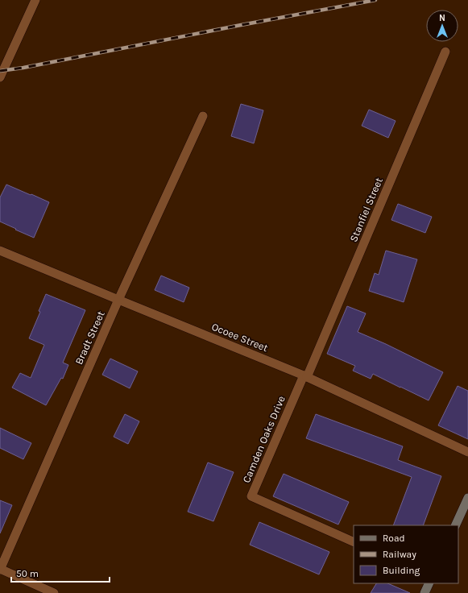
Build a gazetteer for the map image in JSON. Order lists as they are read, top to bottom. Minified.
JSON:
{"streets":{"street":["Stanfiel Street","Ocoee Street","Bradt Street","Camden Oaks Drive"]},"crossings":[["Stanfiel Street","Ocoee Street"],["Stanfiel Street","Camden Oaks Drive"],["Ocoee Street","Bradt Street"],["Ocoee Street","Camden Oaks Drive"]],"legend":["Road","Railway","Building"],"scale_bar":"50 m","north":"top"}
